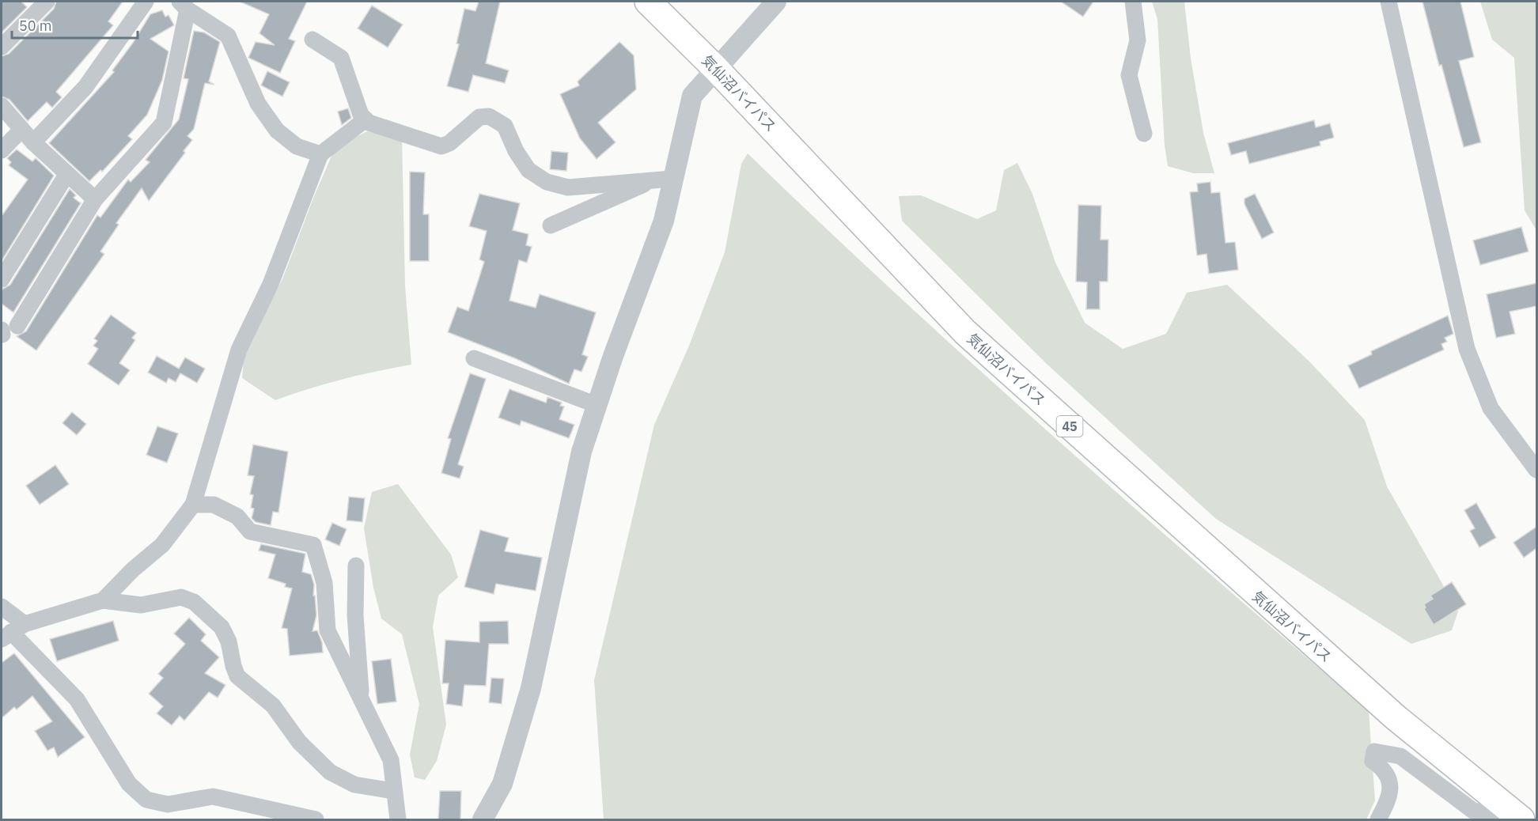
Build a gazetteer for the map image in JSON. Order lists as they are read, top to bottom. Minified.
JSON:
{"streets":{"highway":["気仙沼バイパス","45"]},"scale_bar":"50 m"}
